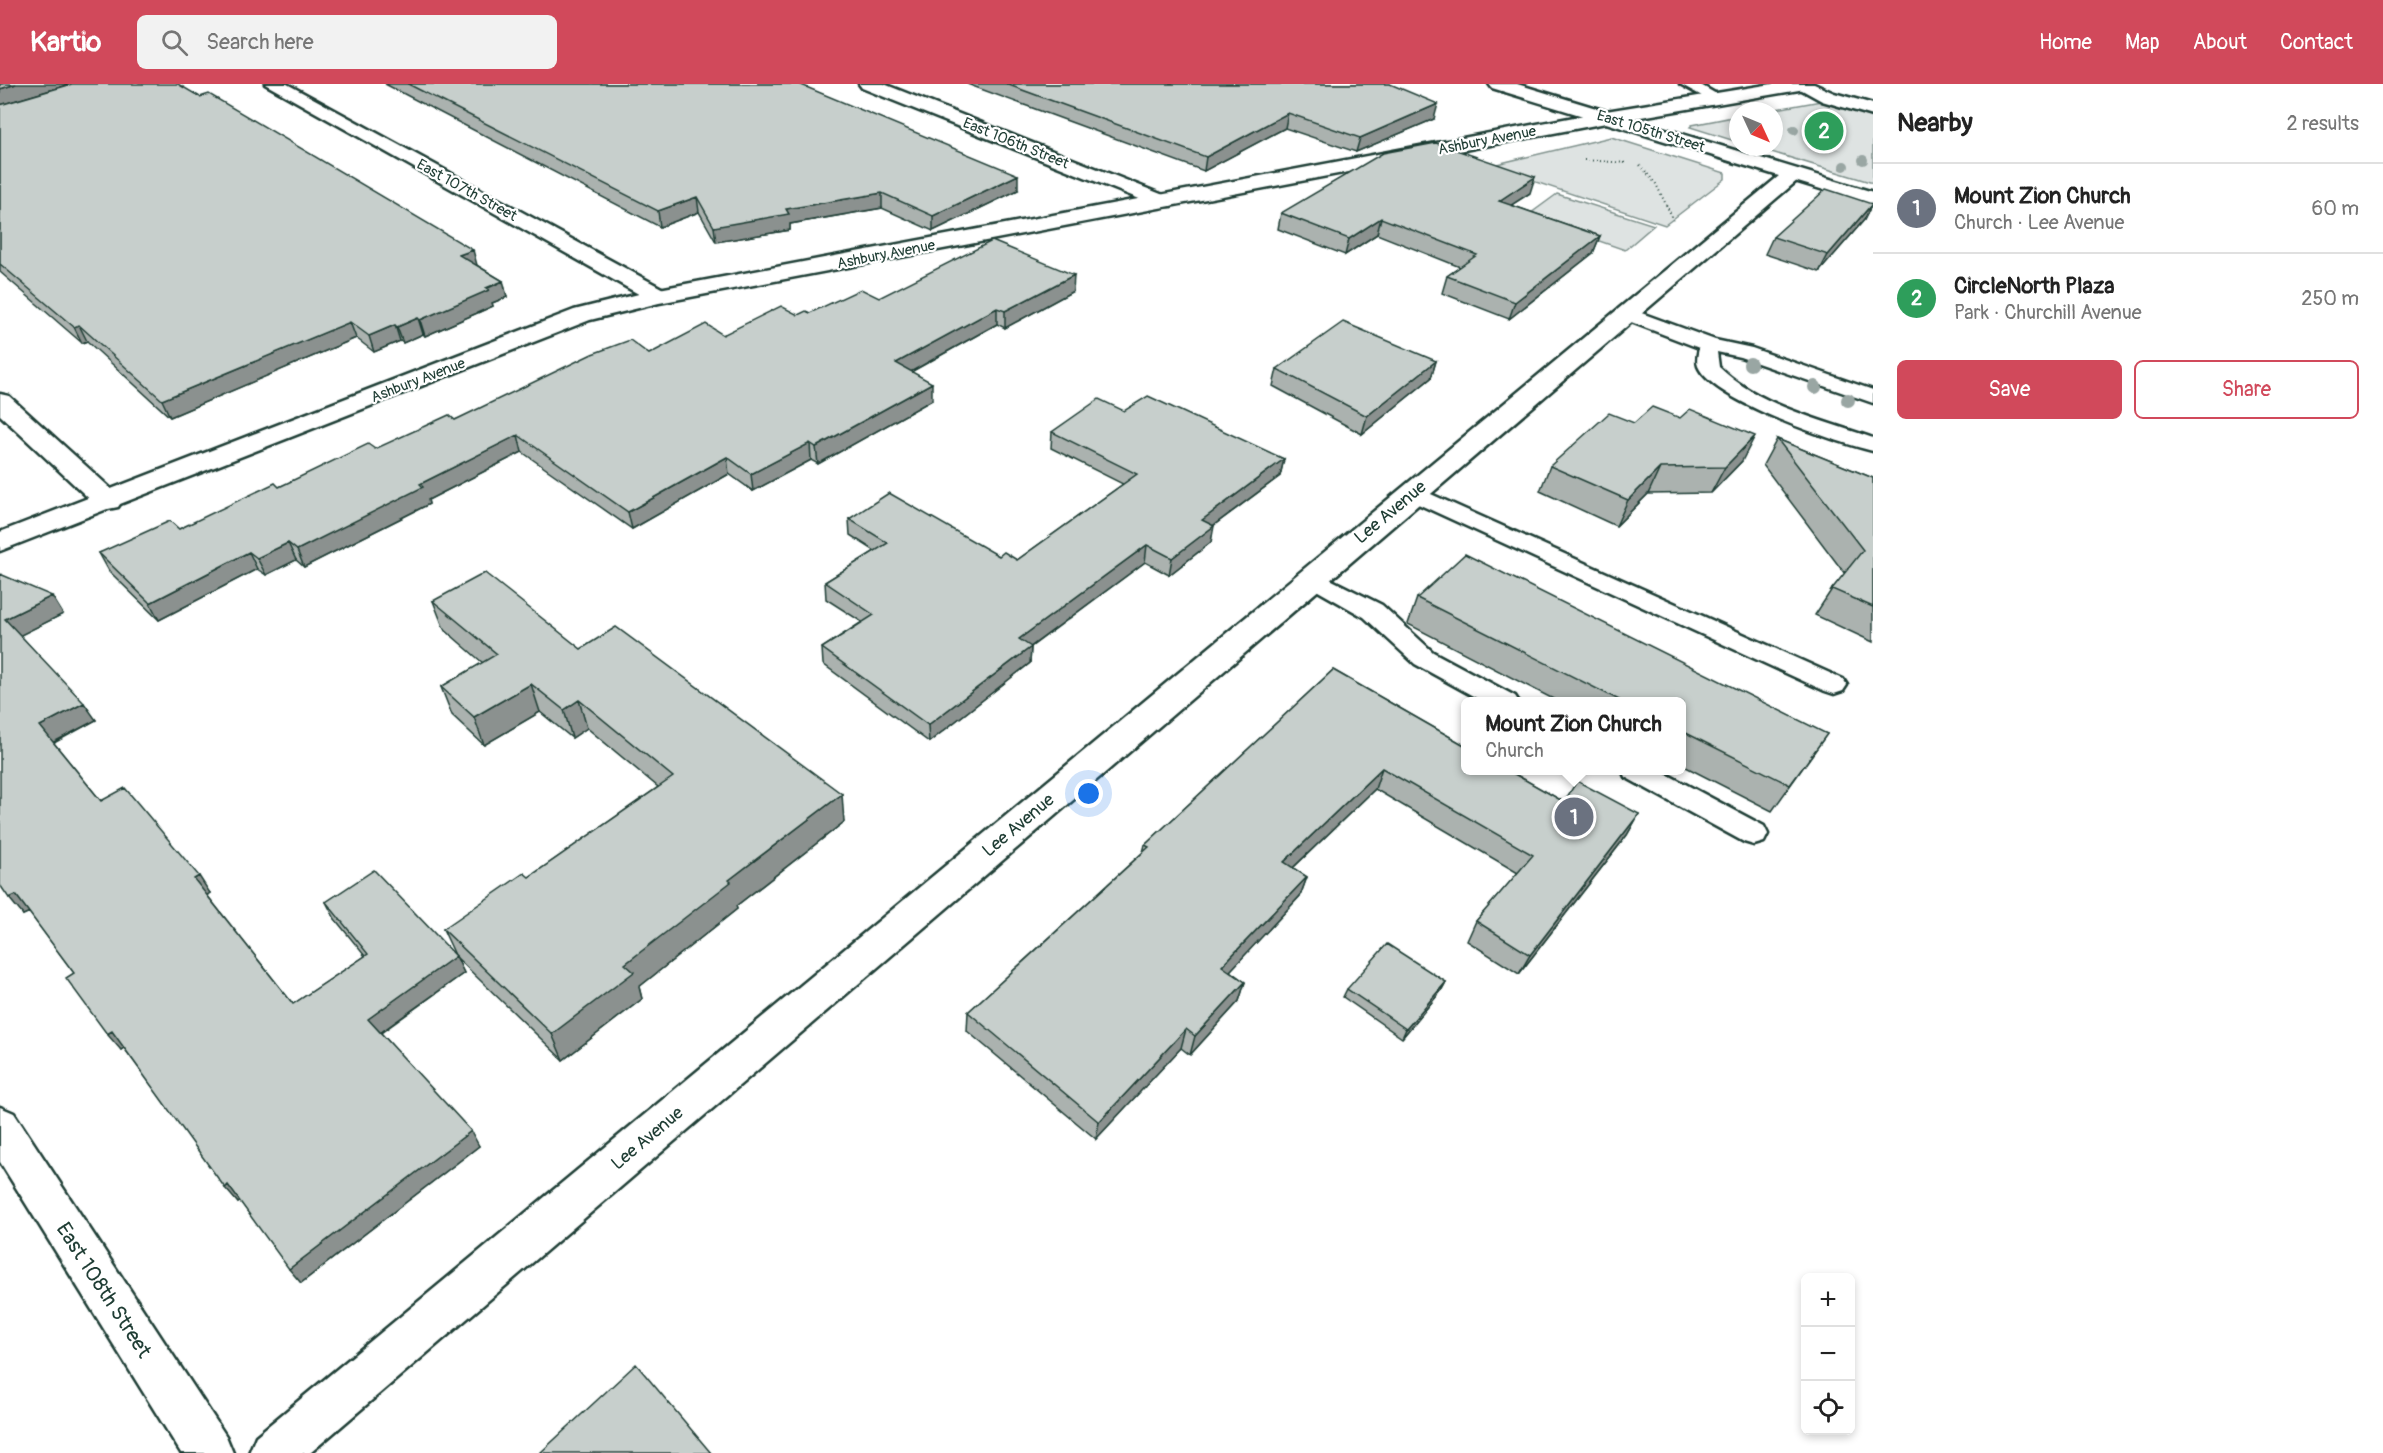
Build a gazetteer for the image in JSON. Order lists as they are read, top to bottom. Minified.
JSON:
{"streets":{"street":["East 105th Street","Ashbury Avenue","East 106th Street","East 107th Street","Lee Avenue","East 108th Street"]},"crossings":[["East 105th Street","Ashbury Avenue"],["East 105th Street","Lee Avenue"],["Ashbury Avenue","East 106th Street"],["Ashbury Avenue","East 107th Street"]],"north":"bottom right","page":{"header":"Kartio","search":"Search here","nav":["Home","Map","About","Contact"],"heading":["Nearby","2 results"],"pins":["2","1"],"list":[{"mark":"1","name":"Mount Zion Church","note":"Church · Lee Avenue","value":"60 m"},{"mark":"2","name":"CircleNorth Plaza","note":"Park · Churchill Avenue","value":"250 m"}],"buttons":["Save","Share"],"popup":["Mount Zion Church","Church"],"map_buttons":["+","−"]}}
